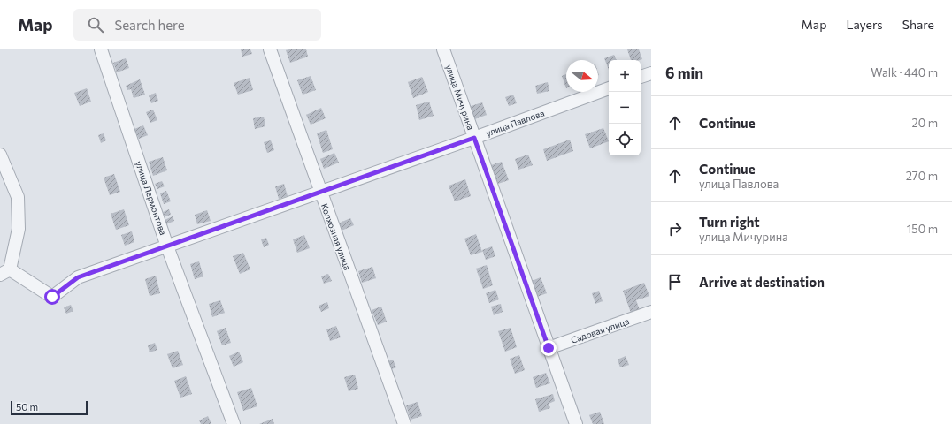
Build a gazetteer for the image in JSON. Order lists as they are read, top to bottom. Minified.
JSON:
{"streets":{"street":["улица Мичурина","улица Павлова","улица Лермонтова","Колхозная улица","Садовая улица"]},"crossings":[["улица Мичурина","улица Павлова"],["улица Мичурина","Садовая улица"],["улица Павлова","улица Лермонтова"],["улица Павлова","Колхозная улица"]],"scale_bar":"50 m","north":"right","page":{"header":"Map","search":"Search here","nav":["Map","Layers","Share"],"heading":["6 min","Walk · 440 m"],"map_buttons":["+","−"],"list":[["Continue","20 m"],["Continue","улица Павлова","270 m"],["Turn right","улица Мичурина","150 m"],"Arrive at destination"],"scale":"50 m"}}
